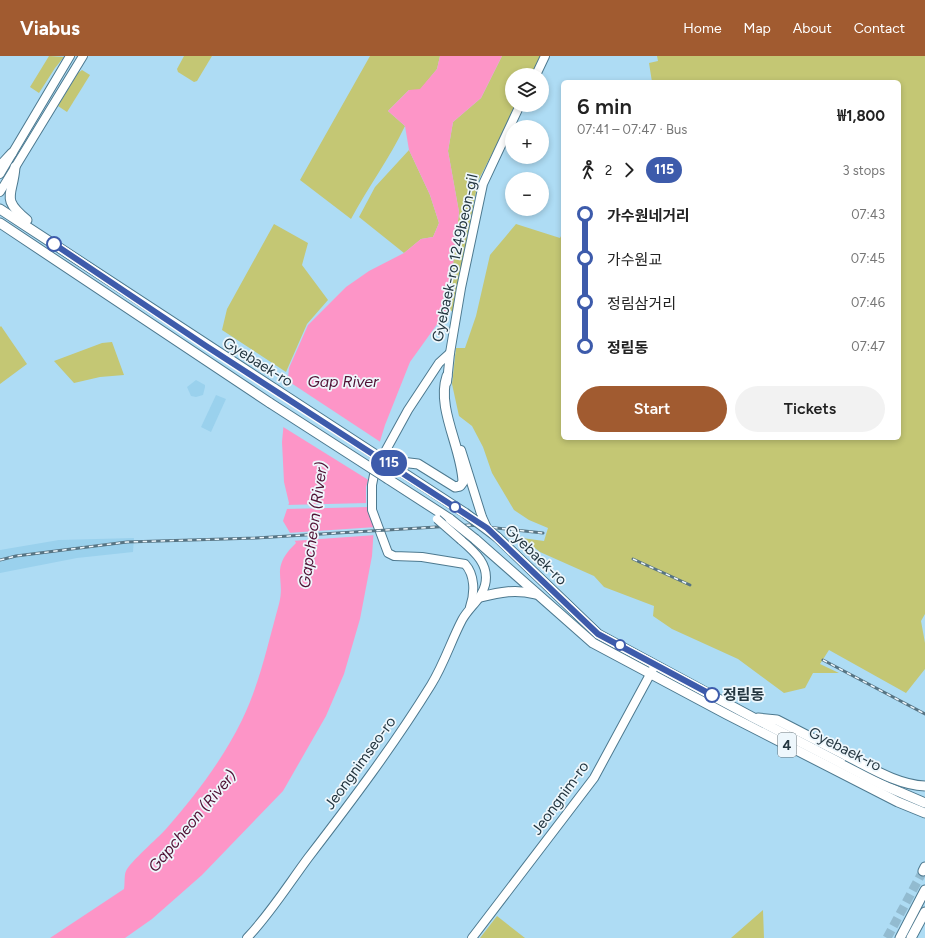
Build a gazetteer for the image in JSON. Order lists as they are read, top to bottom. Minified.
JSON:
{"streets":{"main road":["Gyebaek-ro 1249beon-gil","Gyebaek-ro","4","Jeongnimseo-ro","Jeongnim-ro"]},"crossings":[["Gyebaek-ro 1249beon-gil","Gyebaek-ro"],["Gyebaek-ro","Jeongnim-ro"]],"water":["Gap River","Gapcheon (River)"],"places":["정림동"],"lines":["bus line 115"],"page":{"header":"Viabus","nav":["Home","Map","About","Contact"],"on_map":"115","map_buttons":["+","−"],"heading":["6 min","07:41 – 07:47 · Bus","₩1,800"],"legs":["2","115","3 stops"],"list":[{"name":"가수원네거리","value":"07:43"},{"name":"가수원교","value":"07:45"},{"name":"정림삼거리","value":"07:46"},{"name":"정림동","value":"07:47"}],"buttons":["Start","Tickets"]}}
